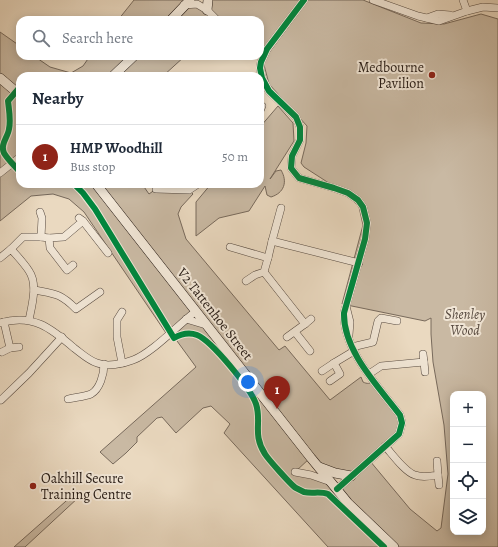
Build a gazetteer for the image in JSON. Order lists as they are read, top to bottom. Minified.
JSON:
{"streets":{"street":["V2 Tattenhoe Street"]},"parks":["Shenley Wood"],"places":["Medbourne Pavilion","Oakhill Secure Training Centre"],"page":{"search":"Search here","heading":"Nearby","list":[{"mark":"1","name":"HMP Woodhill","note":"Bus stop","value":"50 m"}],"pins":"1","map_buttons":["+","−"]}}
